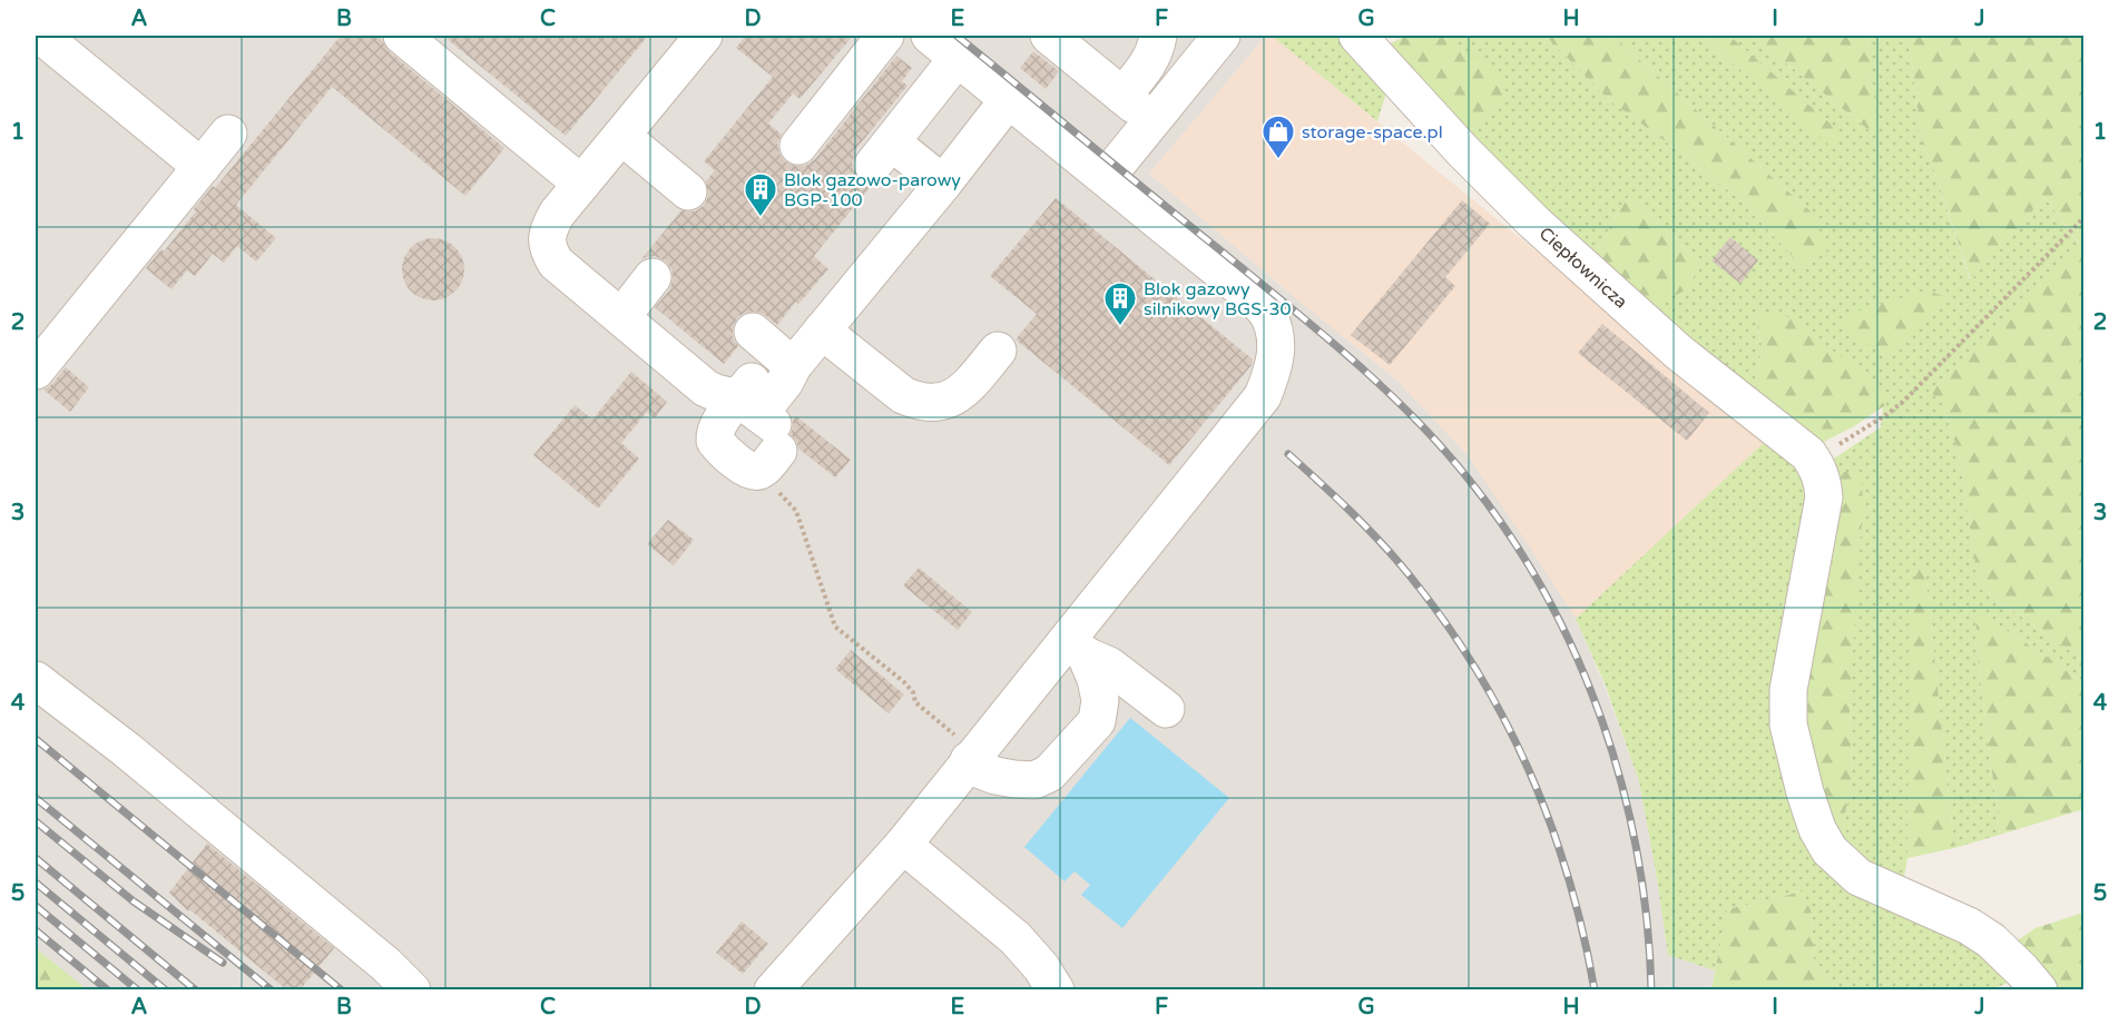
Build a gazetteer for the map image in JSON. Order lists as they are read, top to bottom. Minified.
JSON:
{"streets":{"street":["Ciepłownicza"]},"places":{"shop":["storage-space.pl"],"building":["Blok gazowo-parowy BGP-100","Blok gazowy silnikowy BGS-30"]},"grid":{"columns":["A","B","C","D","E","F","G","H","I","J"],"rows":["1","2","3","4","5"]}}
